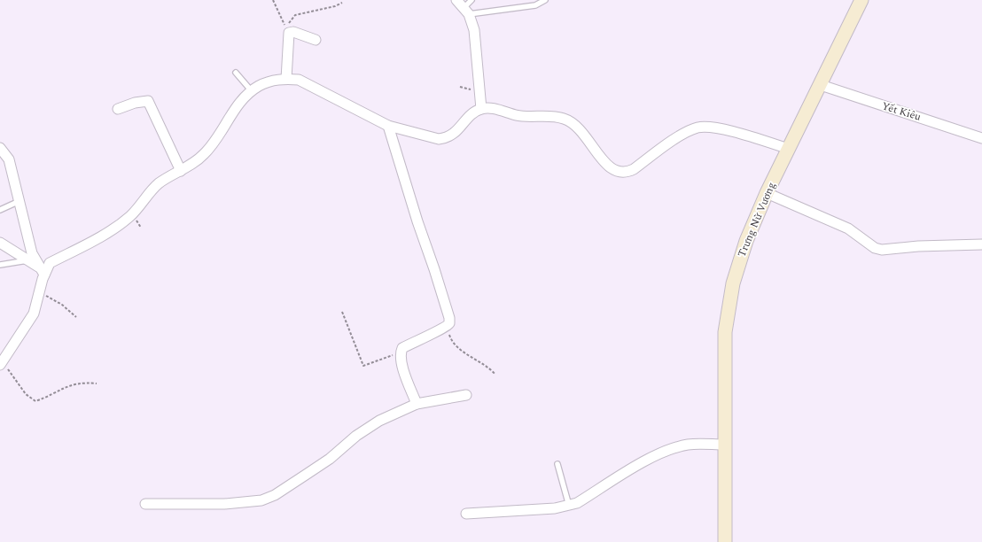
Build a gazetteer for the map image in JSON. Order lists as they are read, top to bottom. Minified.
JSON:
{"streets":{"main road":["Trưng Nữ Vương"],"street":["Yết Kiêu"]},"crossings":[["Yết Kiêu","Trưng Nữ Vương"]]}
